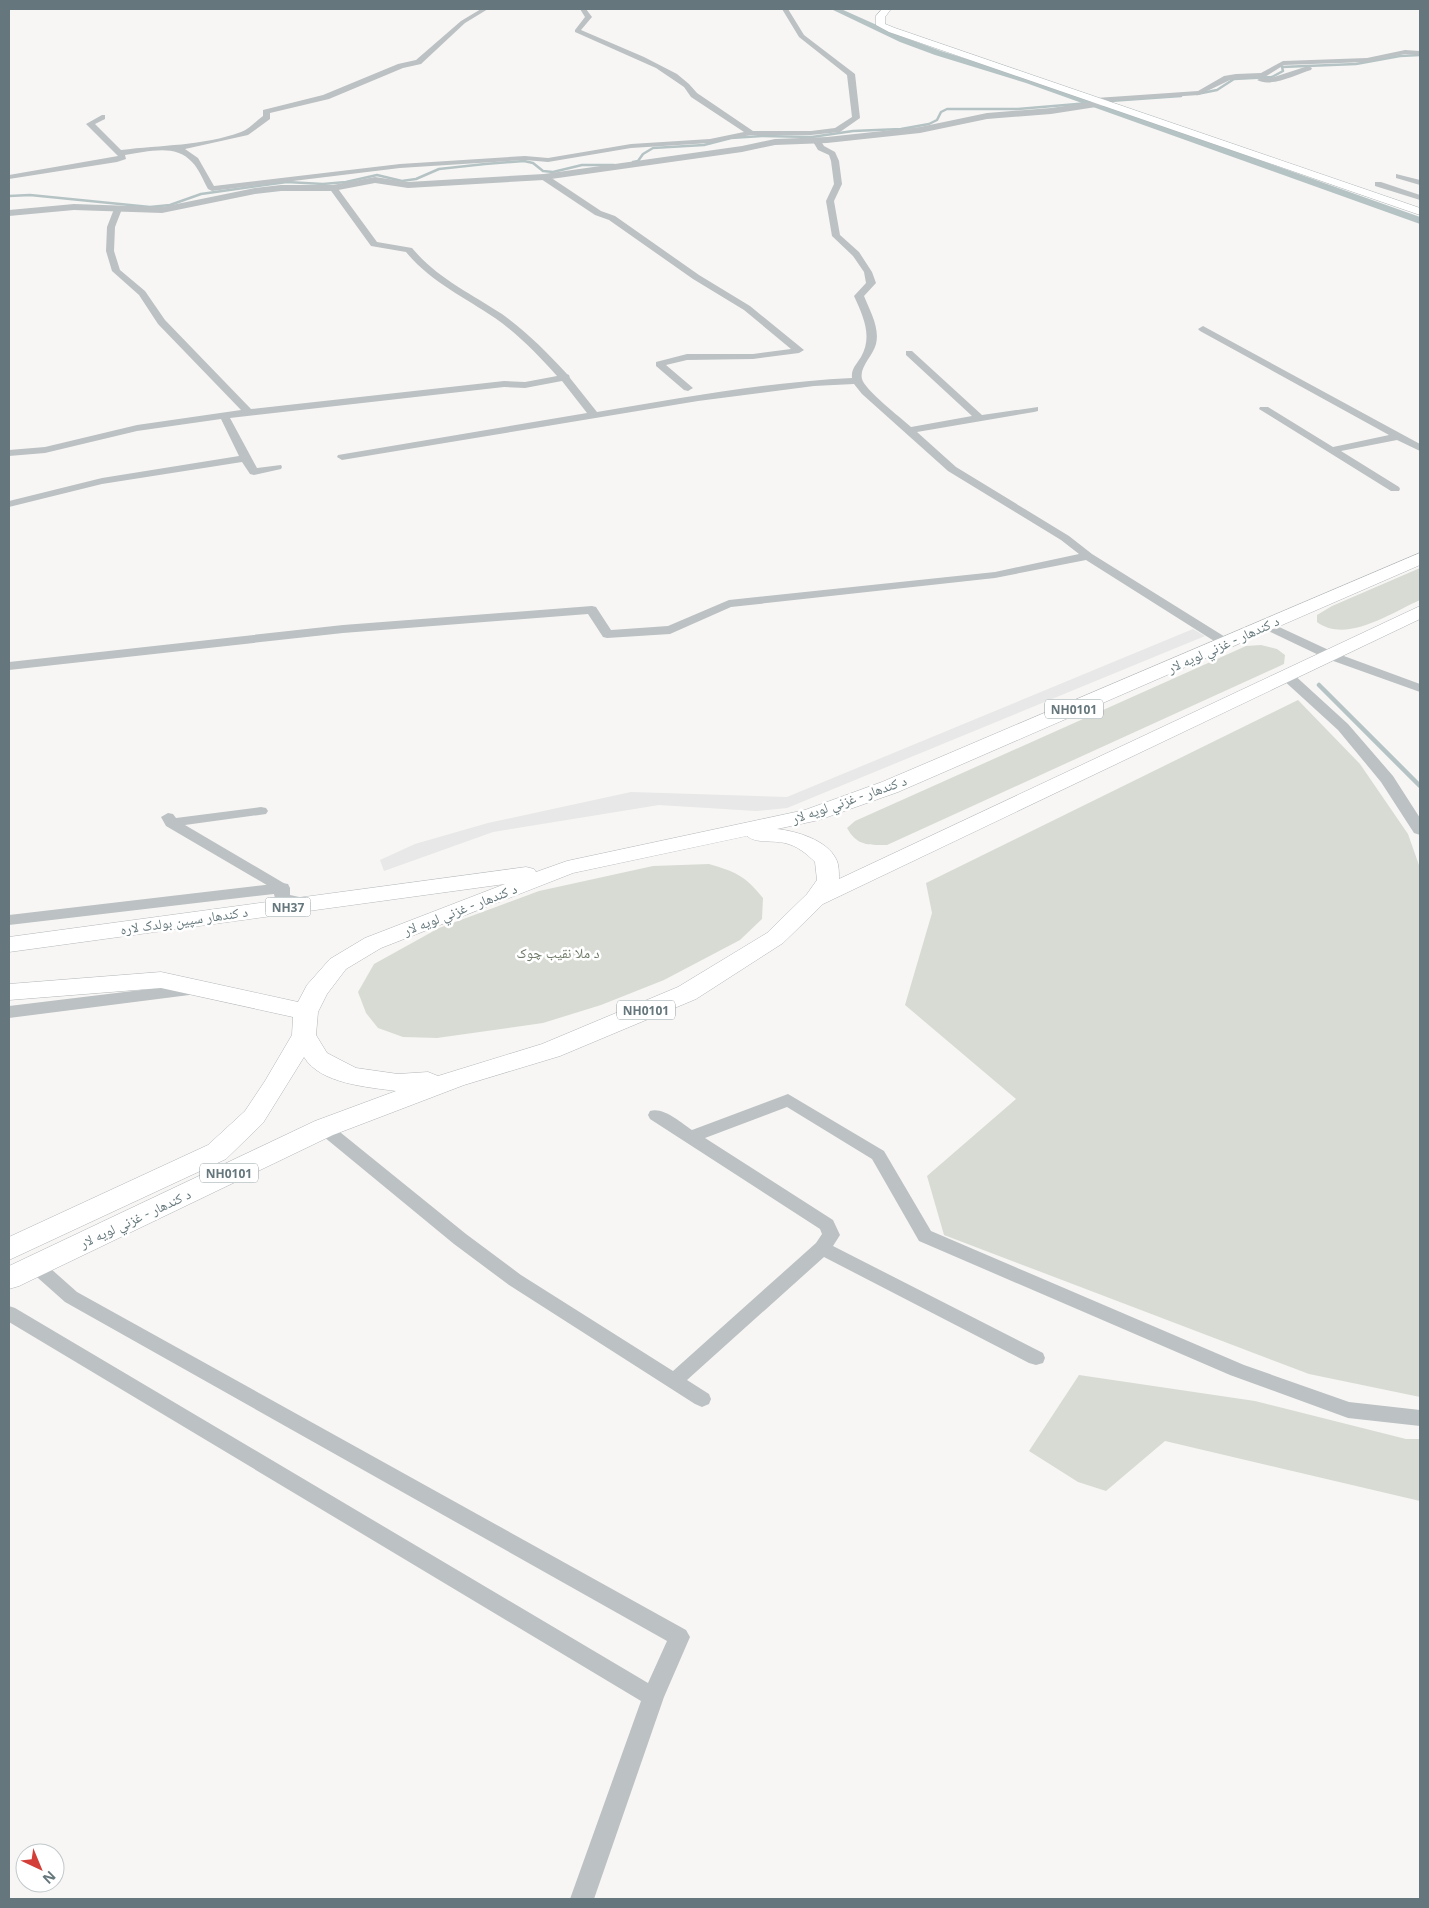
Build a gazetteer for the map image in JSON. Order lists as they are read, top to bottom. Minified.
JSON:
{"streets":{"highway":["د کندهار - غزني لويه لار","NH0101","NH37","د کندهار سپین بولدک لاره"]},"crossings":[["د کندهار - غزني لويه لار","NH0101"],["د کندهار - غزني لويه لار","د کندهار سپین بولدک لاره"]],"parks":["د ملا نقيب چوک"],"north":"bottom right"}
